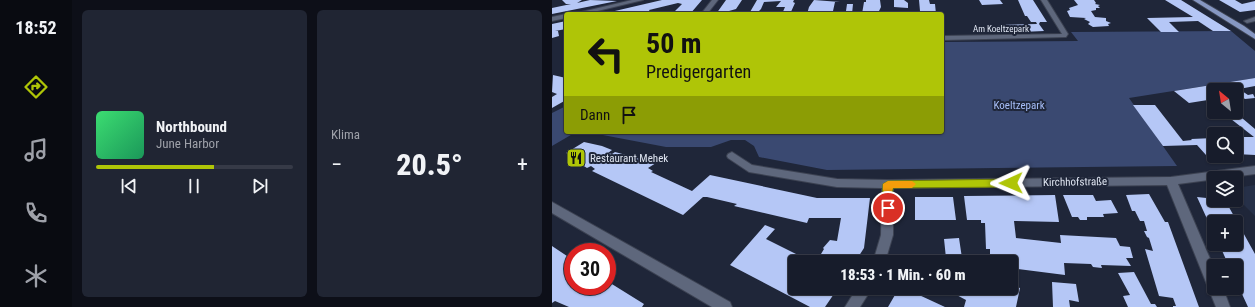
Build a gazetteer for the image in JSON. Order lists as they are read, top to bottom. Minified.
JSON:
{"streets":{"street":["Am Koeltzepark","Kirchhofstraße"]},"parks":["Koeltzepark"],"places":{"restaurant":["Restaurant Mehek"]},"north":"top left","page":{"tabs":"18:52","tile":"Klima","turn":["50 m","Predigergarten"],"map_buttons":["+","−"],"then":"Dann","song":["Northbound","June Harbor"],"heat":["−","20.5°","+"],"limit":"30","trip":"18:53 · 1 Min. · 60 m"}}
